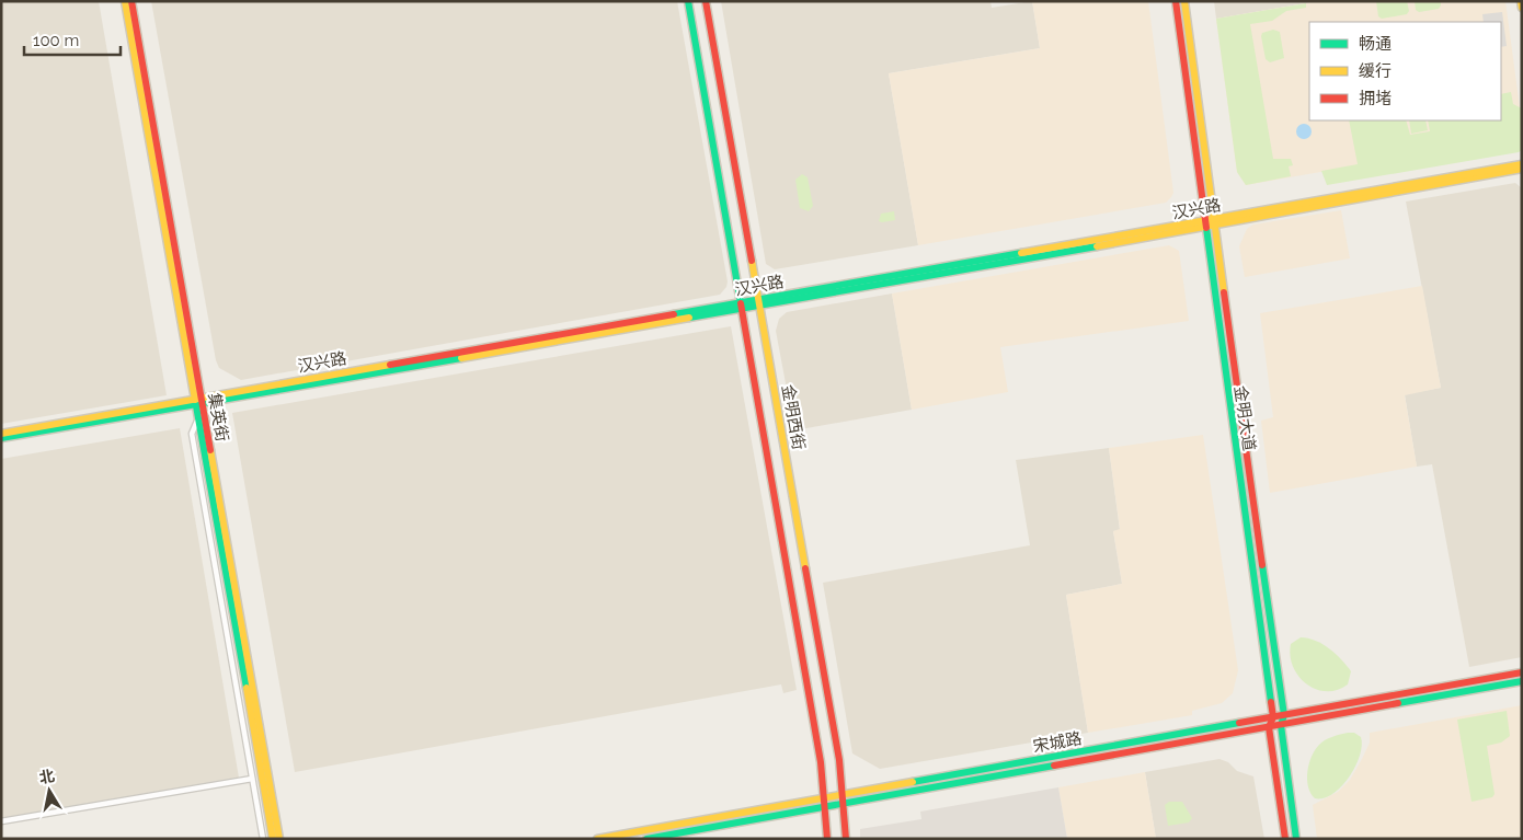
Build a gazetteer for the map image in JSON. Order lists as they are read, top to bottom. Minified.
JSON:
{"streets":{"main road":["汉兴路","集英街","金明西街","金明大道","宋城路"]},"crossings":[["汉兴路","集英街"],["汉兴路","金明西街"],["汉兴路","金明大道"],["金明西街","宋城路"],["金明大道","宋城路"]],"legend":["畅通","缓行","拥堵"],"scale_bar":"100 m","north":"top"}
